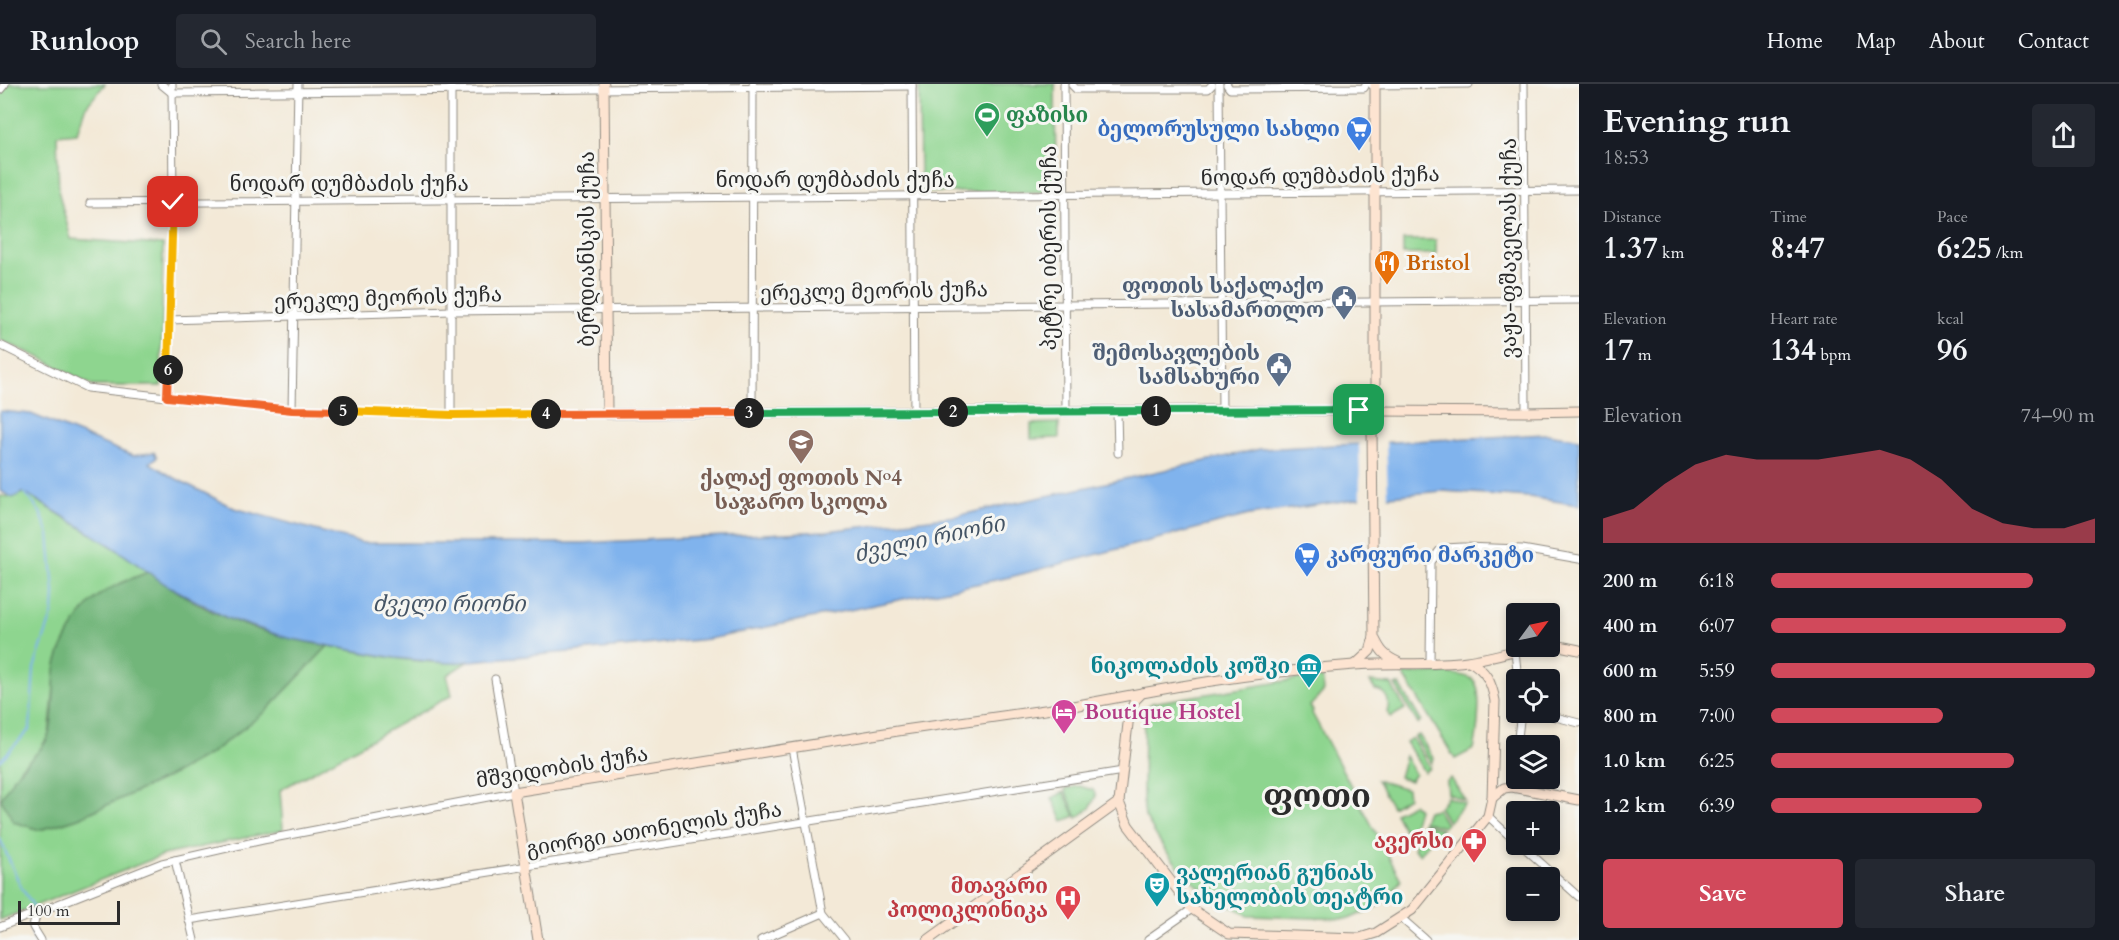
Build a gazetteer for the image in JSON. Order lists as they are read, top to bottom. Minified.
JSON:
{"streets":{"street":["ნოდარ დუმბაძის ქუჩა","პეტრე იბერის ქუჩა","ვაჟა-ფშაველას ქუჩა","ბერდიანსკის ქუჩა","ერეკლე მეორის ქუჩა","მშვიდობის ქუჩა","გიორგი ათონელის ქუჩა"]},"crossings":[["ნოდარ დუმბაძის ქუჩა","პეტრე იბერის ქუჩა"],["ნოდარ დუმბაძის ქუჩა","ვაჟა-ფშაველას ქუჩა"],["ნოდარ დუმბაძის ქუჩა","ბერდიანსკის ქუჩა"],["პეტრე იბერის ქუჩა","ერეკლე მეორის ქუჩა"],["ვაჟა-ფშაველას ქუჩა","ერეკლე მეორის ქუჩა"],["ბერდიანსკის ქუჩა","ერეკლე მეორის ქუჩა"]],"districts":["ფოთი"],"water":["ძველი რიონი"],"places":{"sports":["ფაზისი"],"supermarket":["ბელორუსული სახლი","კარფური მარკეტი"],"restaurant":["Bristol"],"public building":["ფოთის საქალაქო სასამართლო","შემოსავლების სამსახური"],"school or university":["ქალაქ ფოთის №4 საჯარო სკოლა"],"museum":["ნიკოლაძის კოშკი"],"hotel":["Boutique Hostel"],"pharmacy":["ავერსი"],"theatre":["ვალერიან გუნიას სახელობის თეატრი"],"hospital":["მთავარი პოლიკლინიკა"]},"scale_bar":"100 m","north":"top right","page":{"header":"Runloop","search":"Search here","nav":["Home","Map","About","Contact"],"heading":["Evening run","18:53"],"stats":[["Distance","1.37 km"],["Time","8:47"],["Pace","6:25 /km"],["Elevation","17 m"],["Heart rate","134 bpm"],["kcal","96"]],"pins":["6","1","5","2","3","4"],"chart":["Elevation","74–90 m"],"list":[{"name":"200 m","note":"6:18"},{"name":"400 m","note":"6:07"},{"name":"600 m","note":"5:59"},{"name":"800 m","note":"7:00"},{"name":"1.0 km","note":"6:25"},{"name":"1.2 km","note":"6:39"}],"map_buttons":["+","−"],"buttons":["Save","Share"],"scale":"100 m"}}
